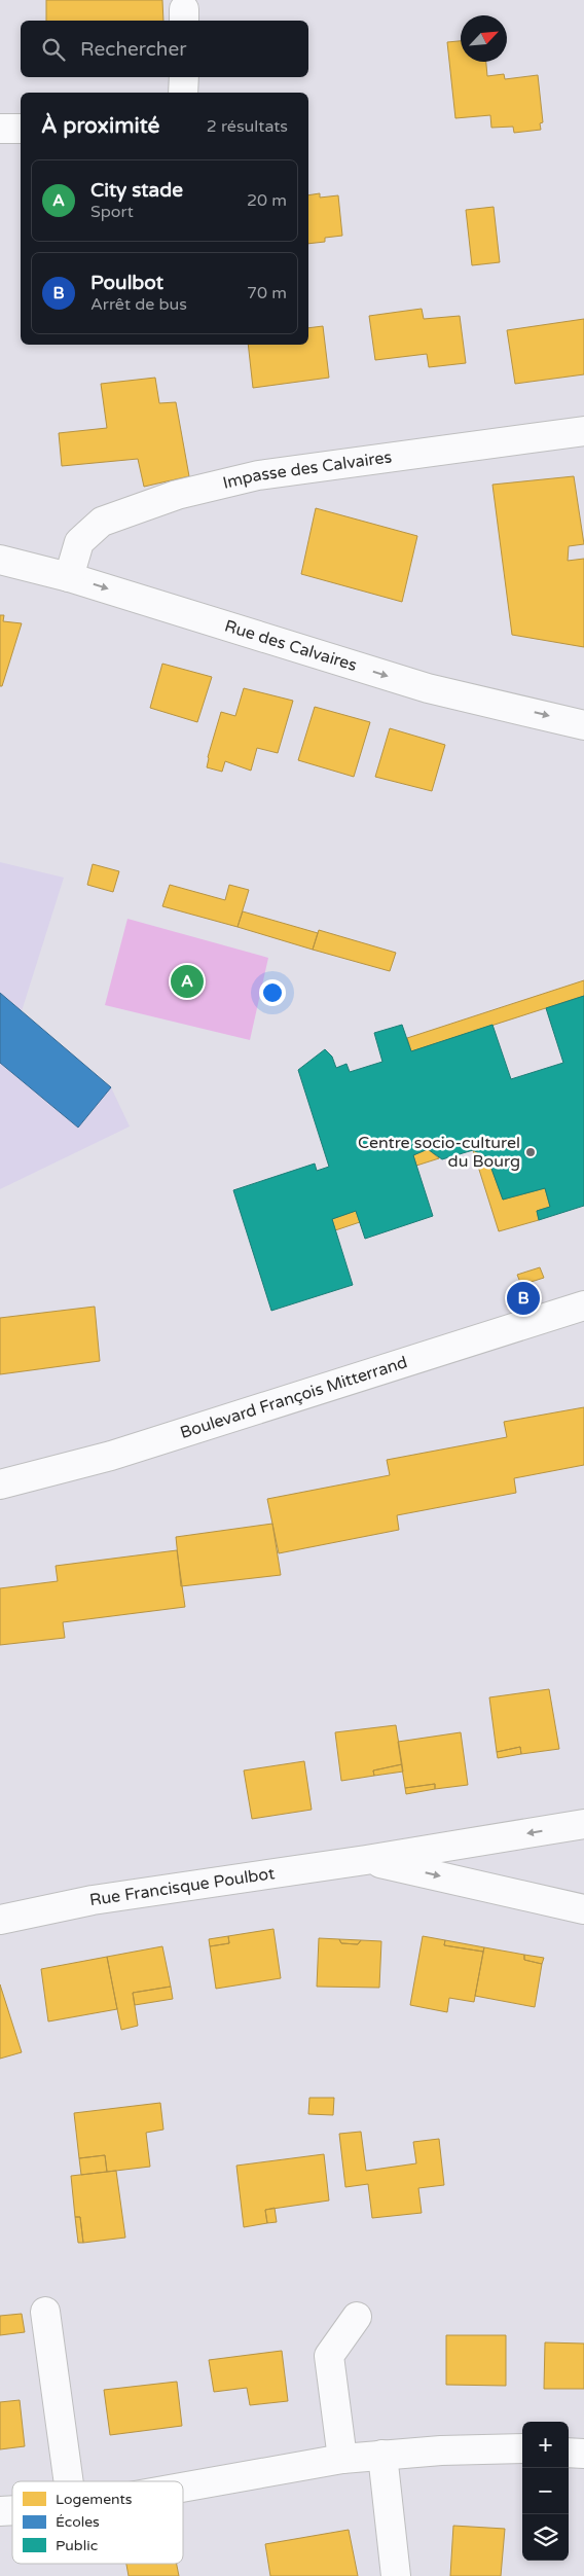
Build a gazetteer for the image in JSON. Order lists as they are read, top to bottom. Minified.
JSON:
{"streets":{"street":["Impasse des Calvaires","Rue des Calvaires","Boulevard François Mitterrand","Rue Francisque Poulbot"]},"crossings":[["Impasse des Calvaires","Rue des Calvaires"]],"one_way":["Rue des Calvaires"],"places":["Centre socio-culturel du Bourg"],"legend":["Logements","Écoles","Public"],"north":"top right","page":{"search":"Rechercher","heading":["À proximité","2 résultats"],"list":[{"mark":"A","name":"City stade","note":"Sport","value":"20 m"},{"mark":"B","name":"Poulbot","note":"Arrêt de bus","value":"70 m"}],"pins":["A","B"],"map_buttons":["+","−"]}}
